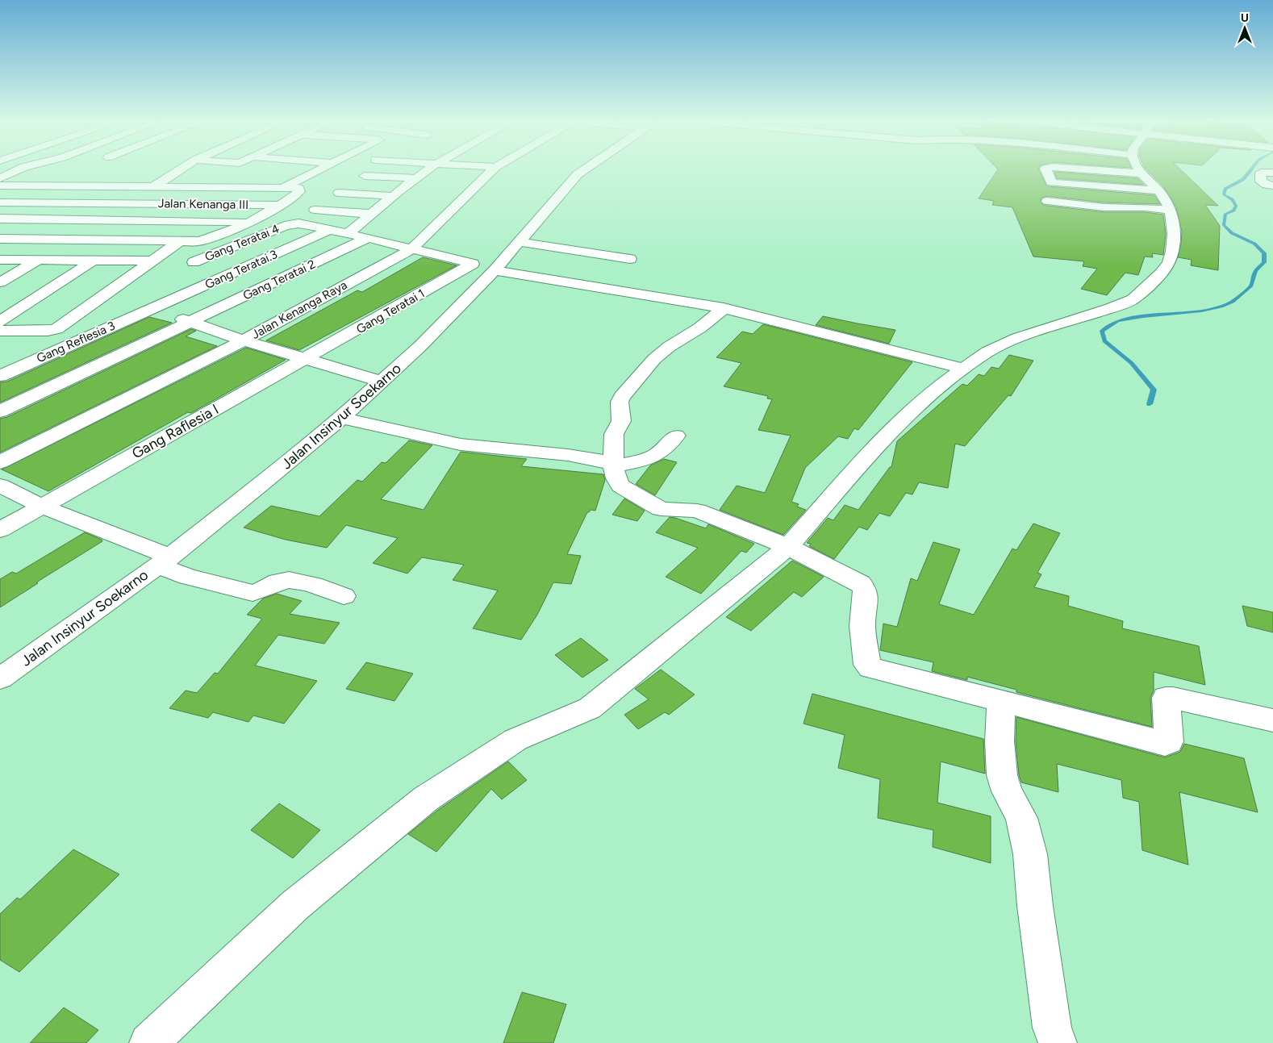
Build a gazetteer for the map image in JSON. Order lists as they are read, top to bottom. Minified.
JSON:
{"streets":{"street":["Jalan Kenanga III","Gang Teratai 4","Gang Teratai.3","Gang Teratai 2","Jalan Kenanga Raya","Gang Teratai 1","Gang Reflesia 3","Jalan Insinyur Soekarno","Gang Raflesia l"]},"crossings":[["Gang Teratai 4","Gang Teratai.3"],["Gang Teratai.3","Gang Reflesia 3"],["Jalan Kenanga Raya","Gang Teratai 1"],["Gang Teratai 1","Gang Raflesia l"]],"north":"top"}
